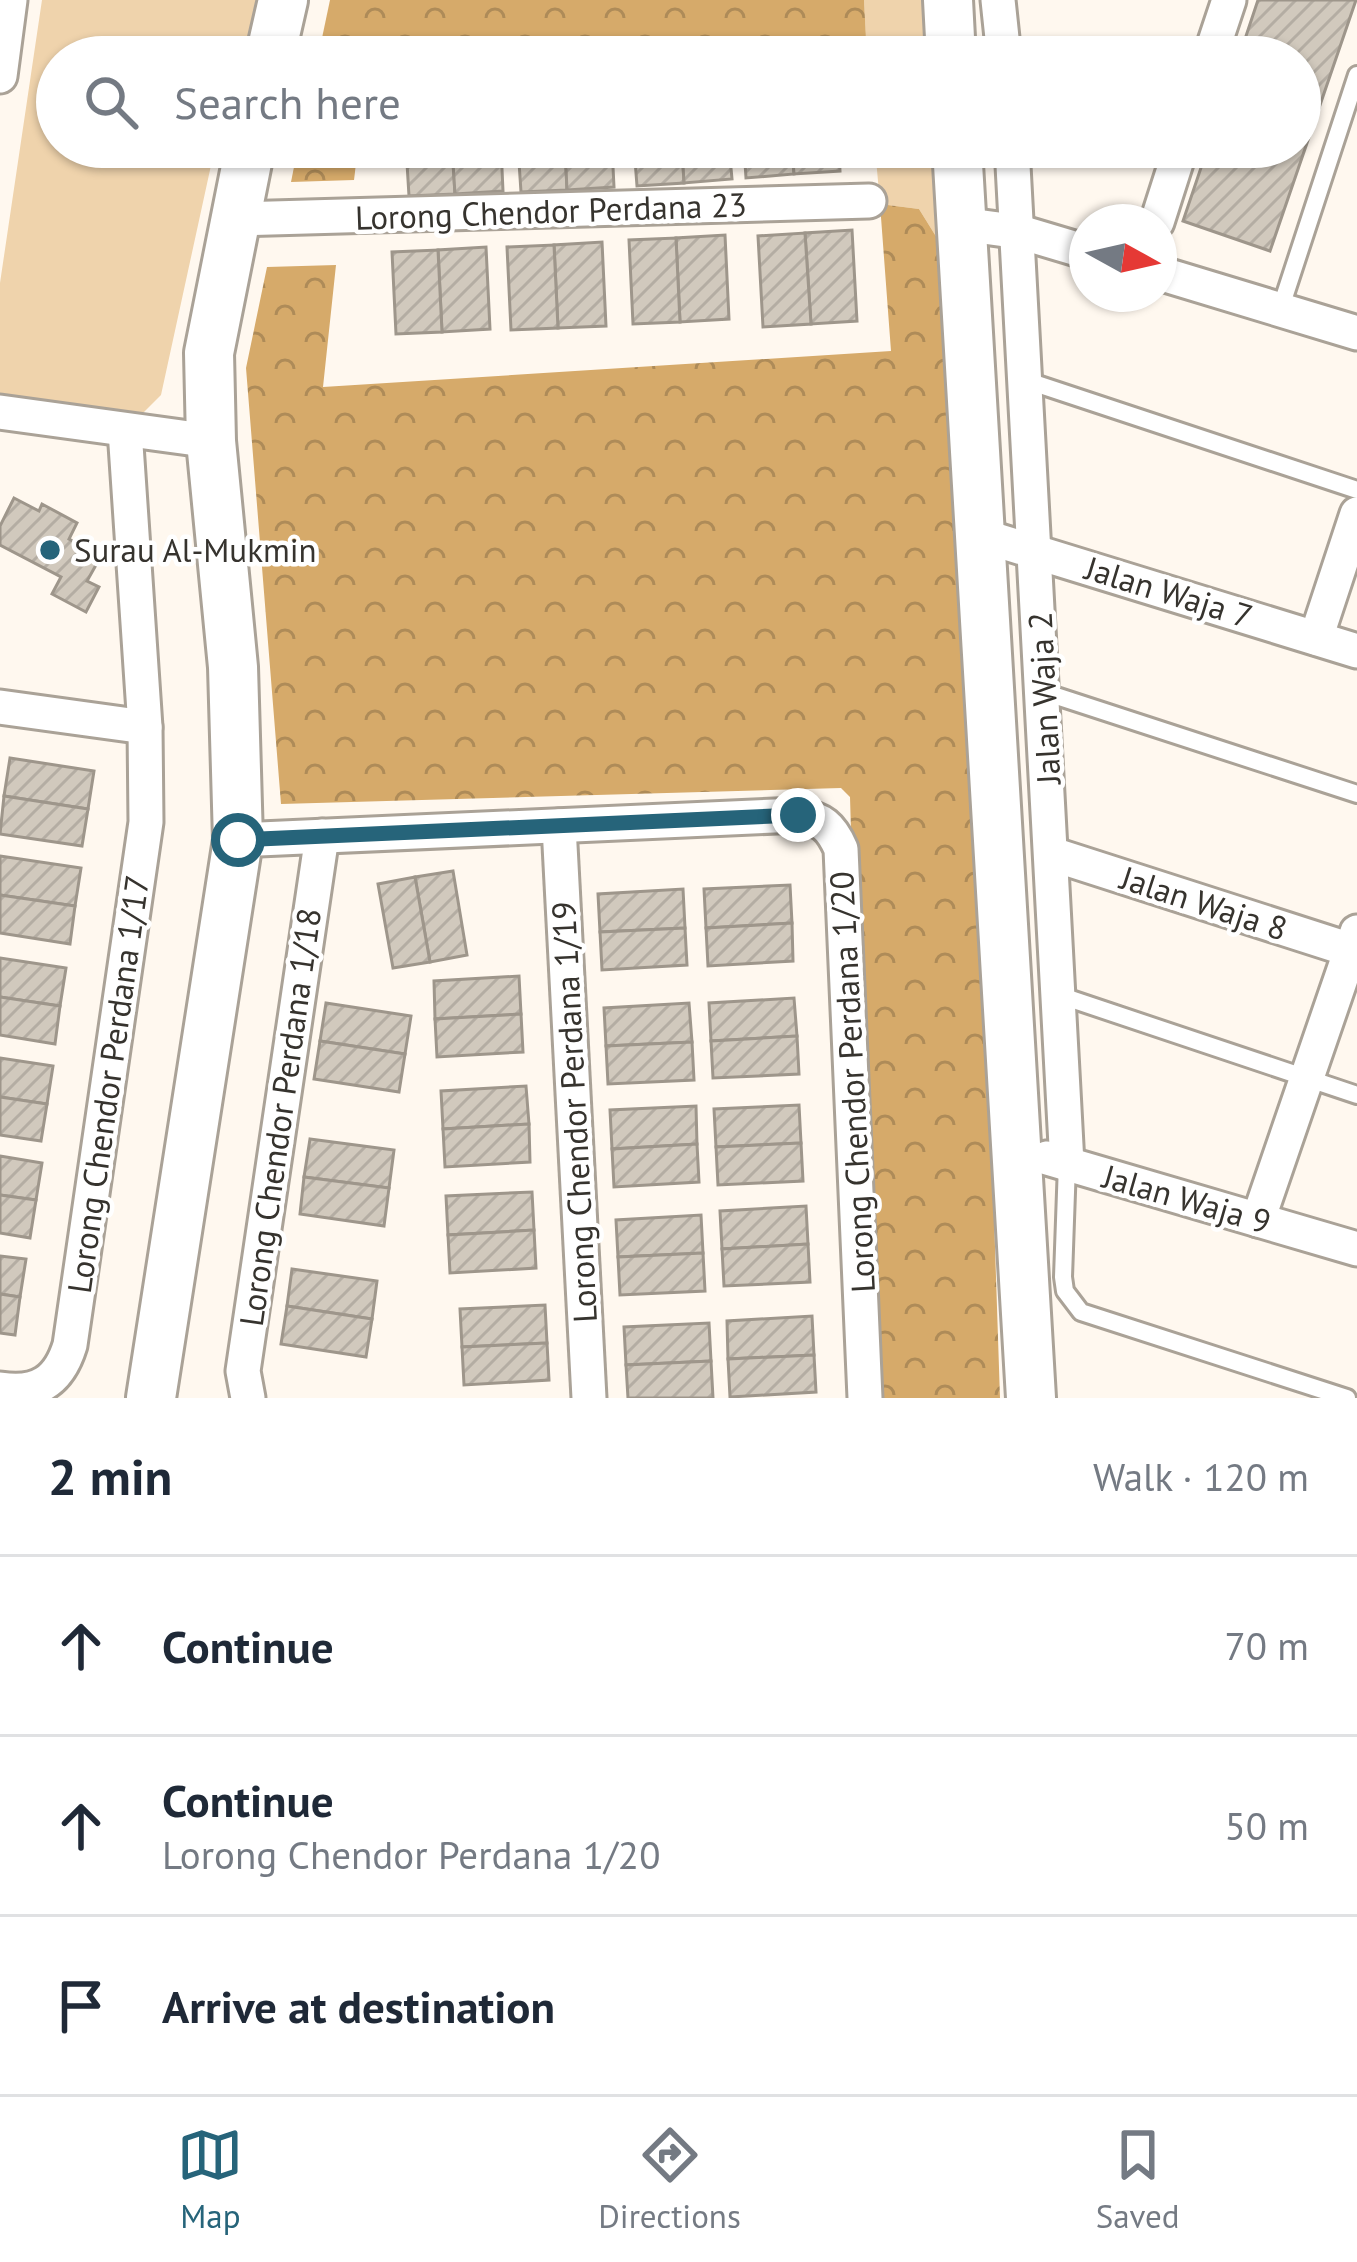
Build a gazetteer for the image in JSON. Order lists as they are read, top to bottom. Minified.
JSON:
{"streets":{"street":["Lorong Chendor Perdana 23","Jalan Waja 7","Jalan Waja 2","Jalan Waja 8","Lorong Chendor Perdana 1/20","Lorong Chendor Perdana 1/17","Lorong Chendor Perdana 1/19","Lorong Chendor Perdana 1/18","Jalan Waja 9"]},"crossings":[["Jalan Waja 7","Jalan Waja 2"],["Jalan Waja 2","Jalan Waja 8"],["Jalan Waja 2","Jalan Waja 9"],["Lorong Chendor Perdana 1/20","Lorong Chendor Perdana 1/19"]],"places":["Surau Al-Mukmin"],"north":"right","page":{"search":"Search here","heading":["2 min","Walk · 120 m"],"list":[["Continue","70 m"],["Continue","Lorong Chendor Perdana 1/20","50 m"],"Arrive at destination"],"nav":["Map","Directions","Saved"]}}
